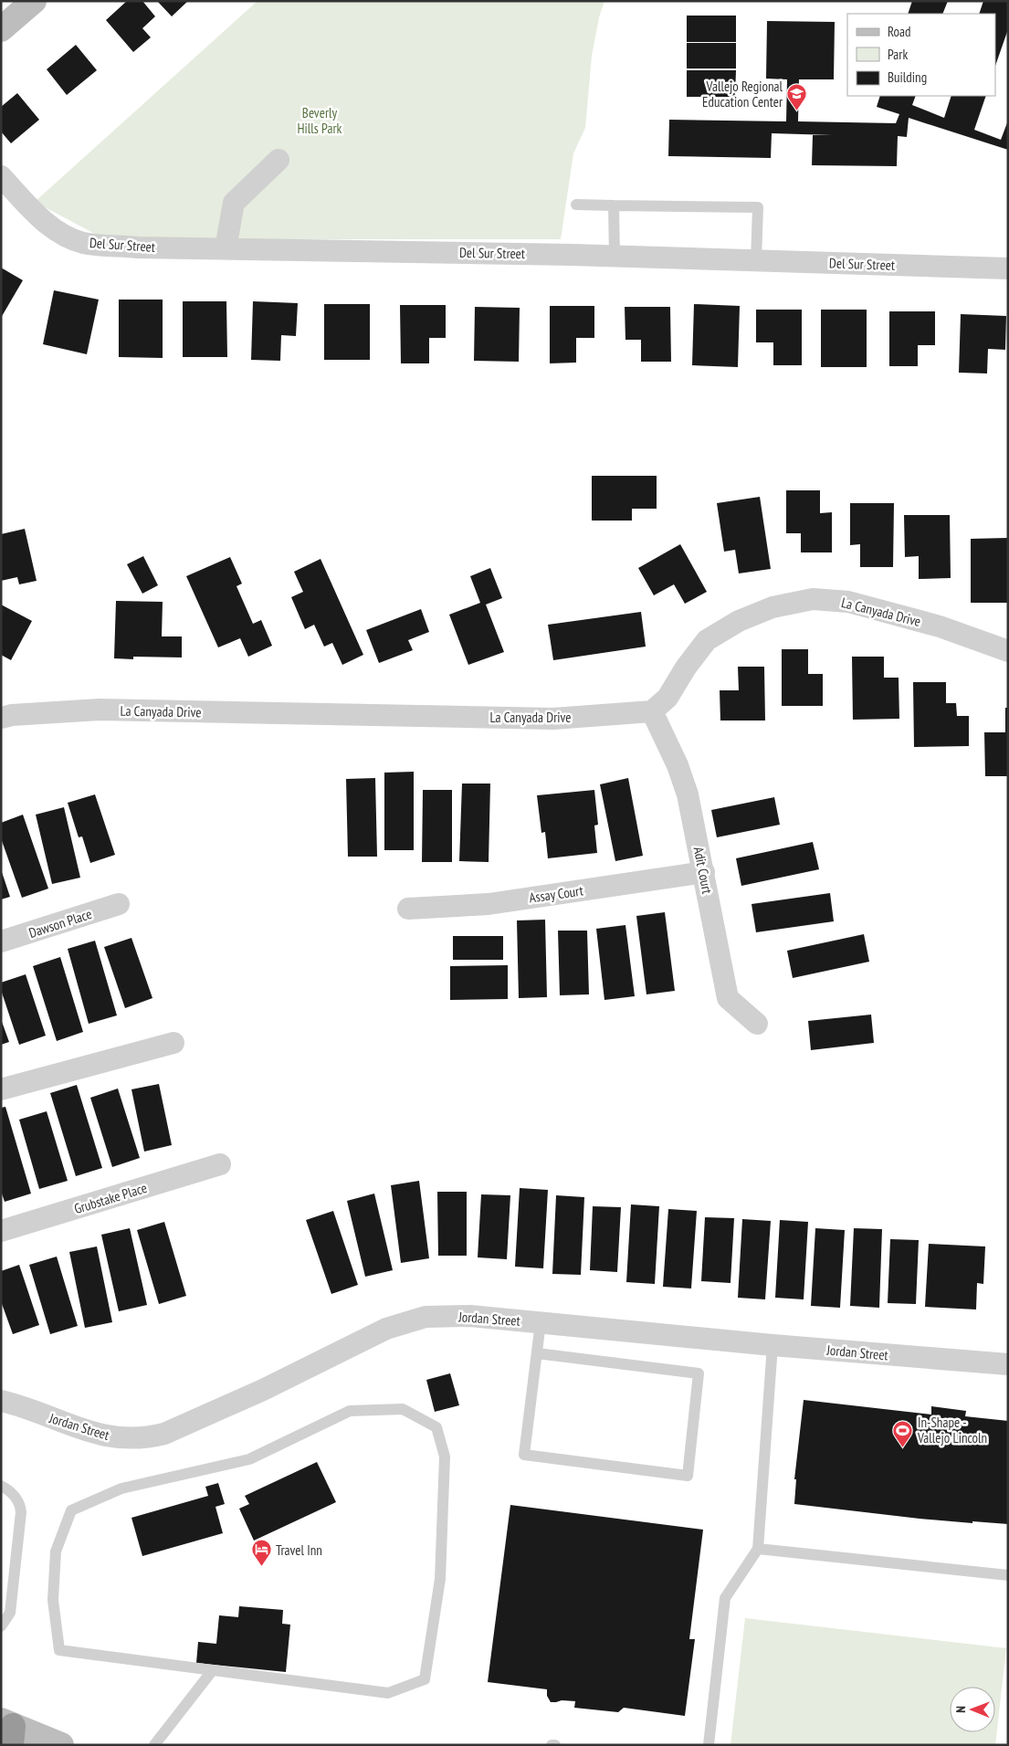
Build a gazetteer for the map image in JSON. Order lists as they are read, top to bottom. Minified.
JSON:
{"streets":{"street":["Del Sur Street","La Canyada Drive","Adit Court","Assay Court","Dawson Place","Grubstake Place","Jordan Street"]},"crossings":[["La Canyada Drive","Adit Court"],["Adit Court","Assay Court"]],"parks":["Beverly Hills Park"],"places":{"school or university":["Vallejo Regional Education Center"],"sports":["In-Shape - Vallejo Lincoln"],"hotel":["Travel Inn"]},"legend":["Road","Park","Building"],"north":"left"}
